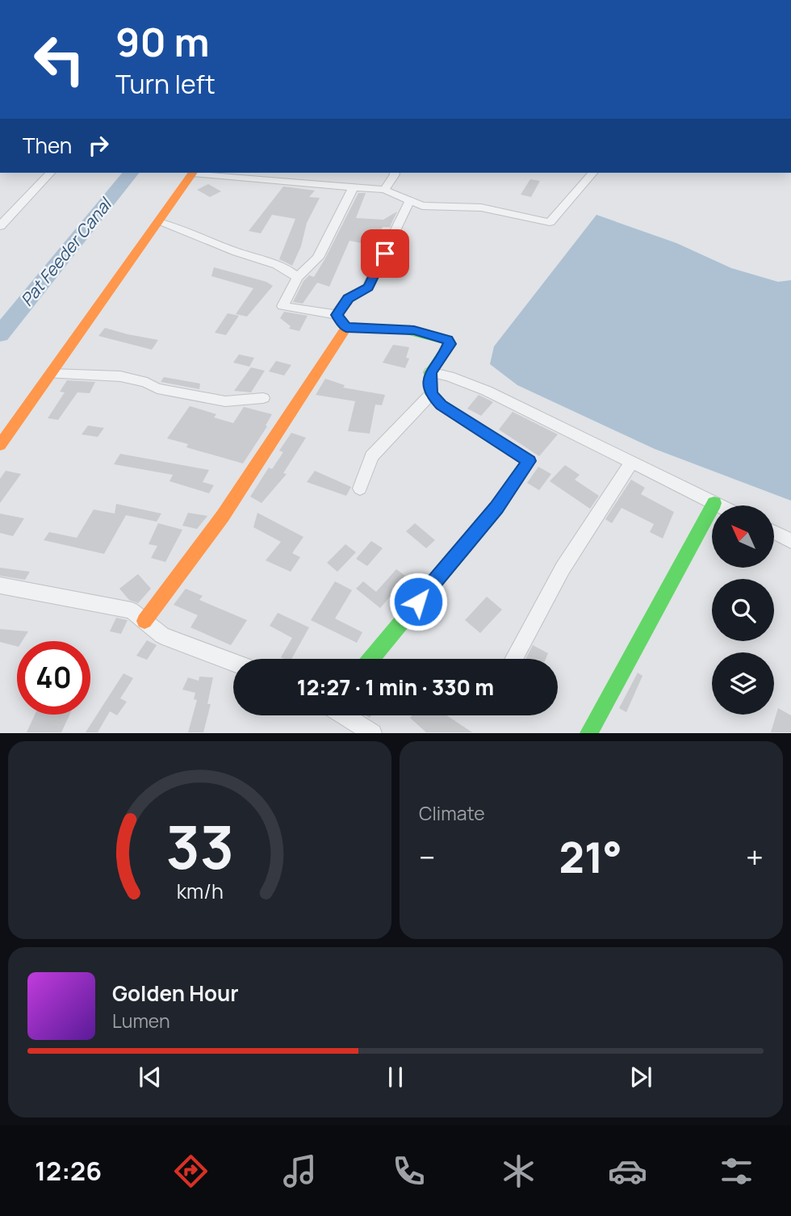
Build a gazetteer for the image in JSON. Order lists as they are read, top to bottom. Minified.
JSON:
{"water":["Pat Feeder Canal"],"north":"top left","page":{"turn":["90 m","Turn left"],"then":"Then","limit":"40","trip":"12:27 · 1 min · 330 m","tile":"Climate","heat":["−","21°","+"],"song":["Golden Hour","Lumen"],"tabs":"12:26","gauge":["33","km/h"]}}
